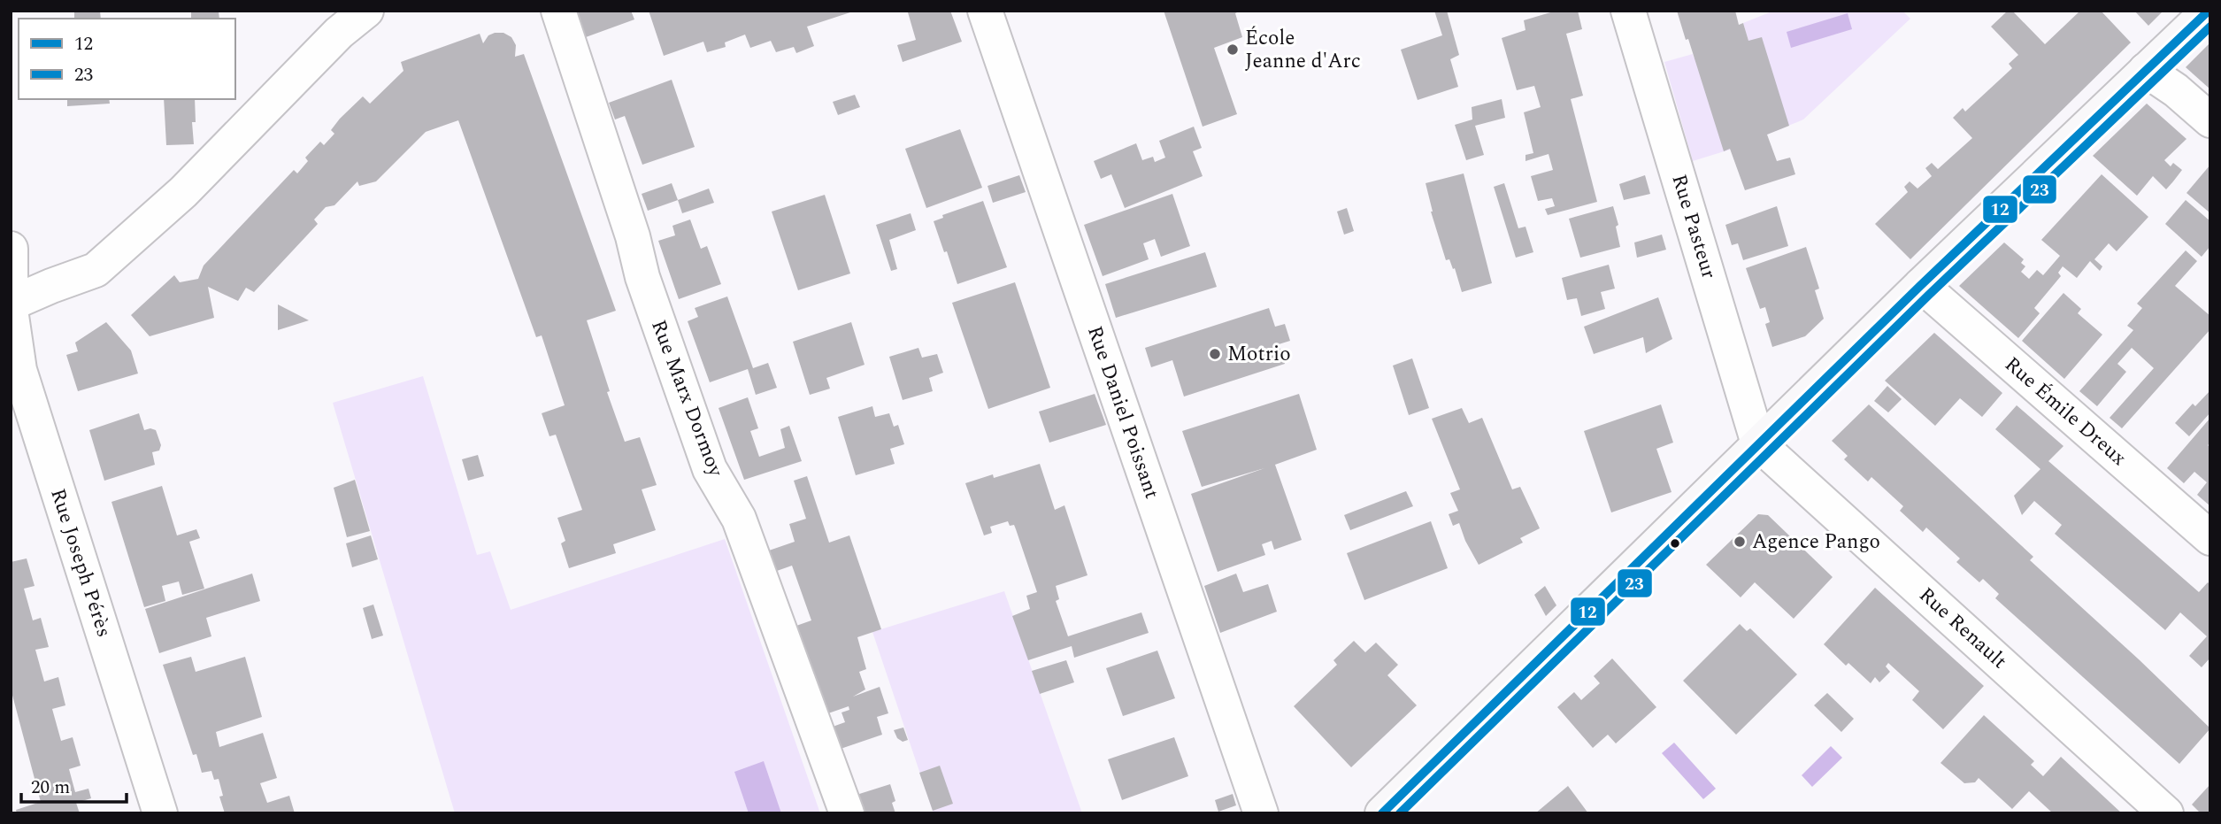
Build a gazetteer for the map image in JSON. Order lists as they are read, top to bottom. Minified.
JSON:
{"streets":{"street":["Rue Pasteur","Rue Marx Dormoy","Rue Émile Dreux","Rue Daniel Poissant","Rue Joseph Pérès","Rue Renault"]},"crossings":[["Rue Pasteur","Rue Renault"]],"places":["École Jeanne d'Arc","Motrio","Agence Pango"],"lines":["transit line 12","transit line 23"],"legend":["12","23"],"scale_bar":"20 m"}
